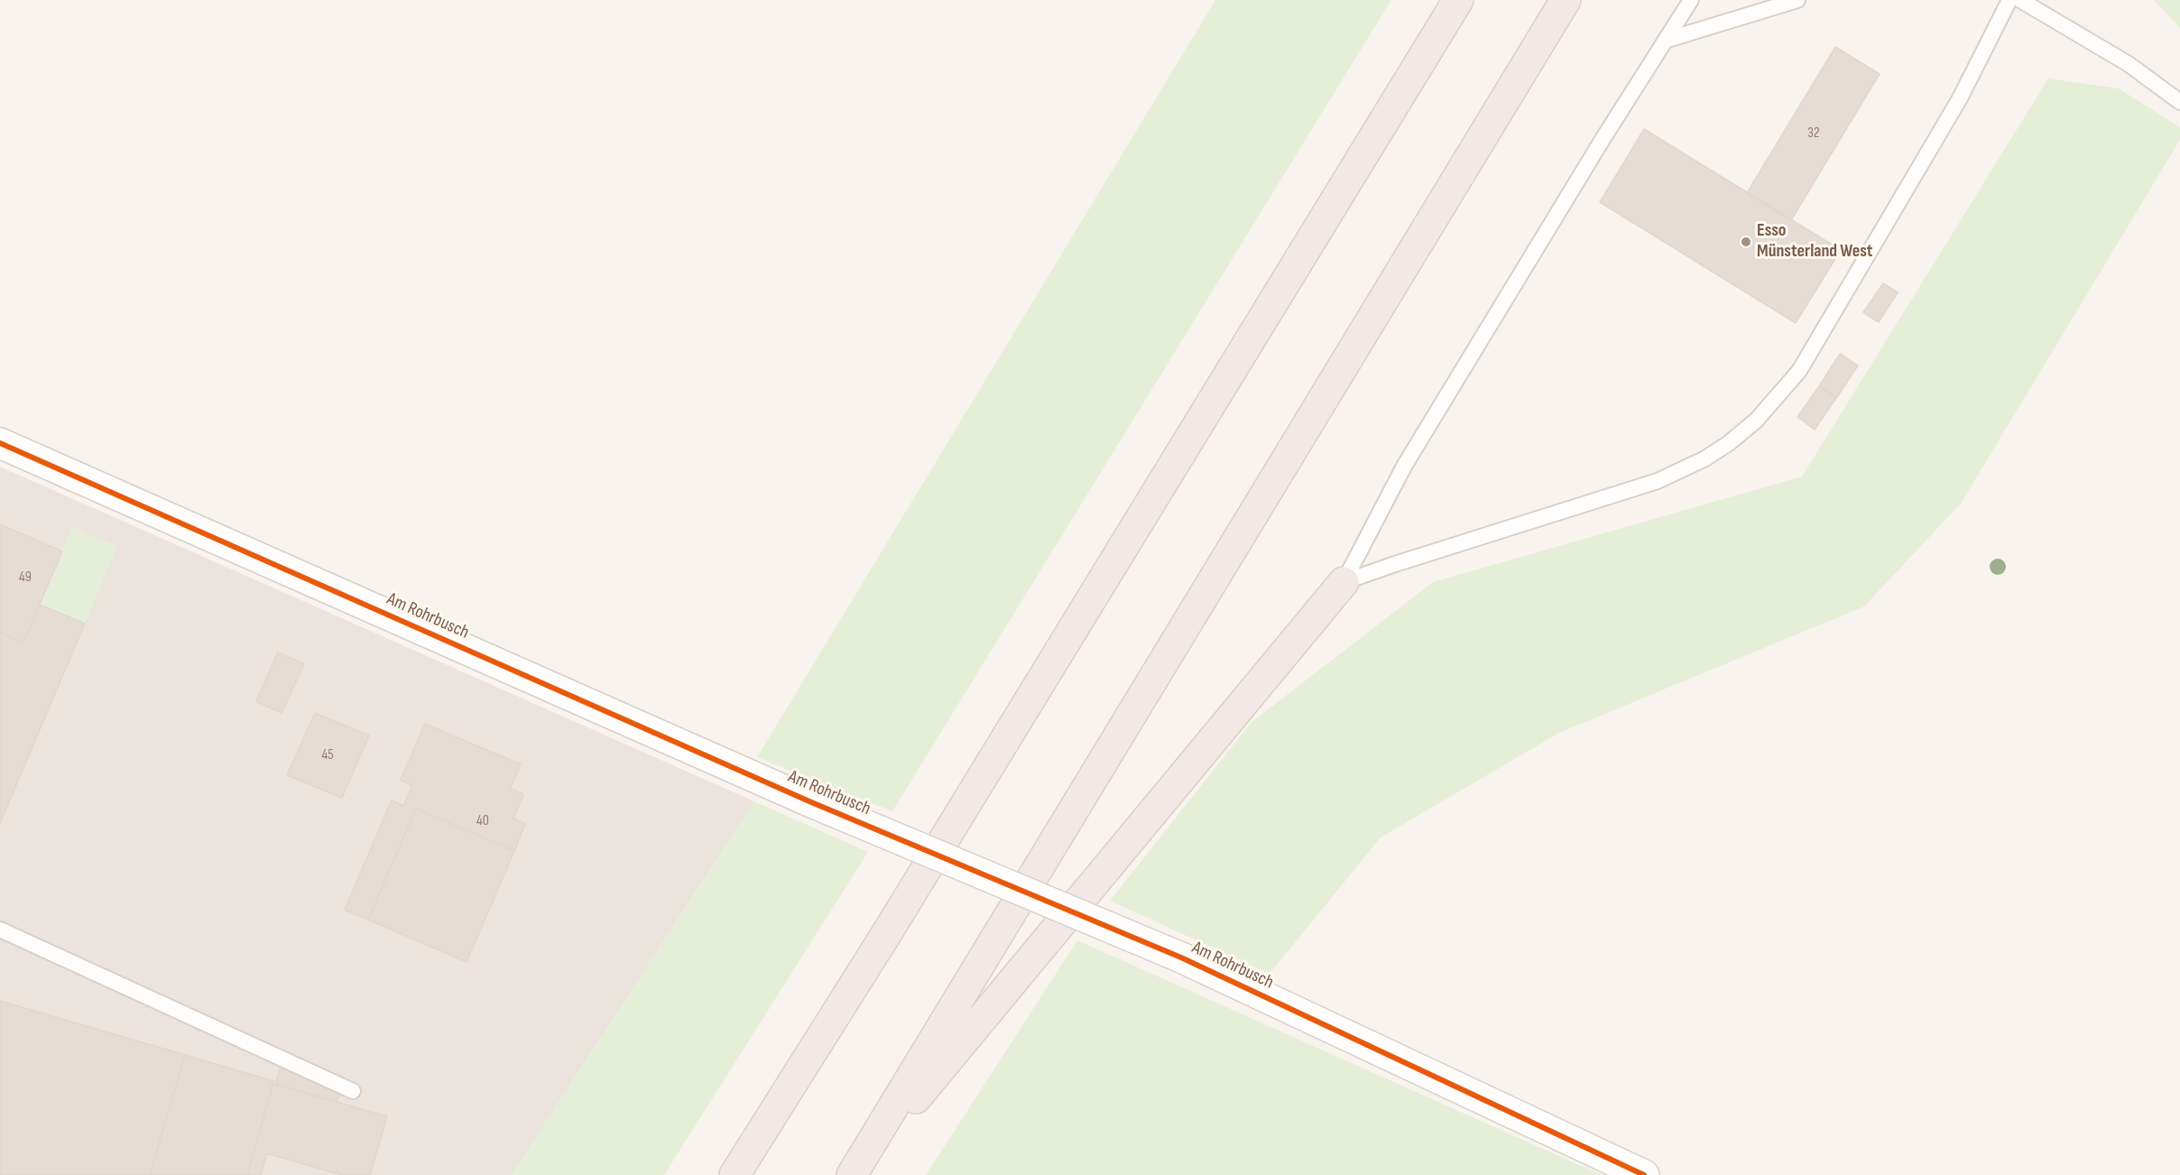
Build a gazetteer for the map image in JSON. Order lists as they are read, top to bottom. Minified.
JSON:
{"streets":{"street":["Am Rohrbusch"]},"places":["Esso Münsterland West"],"house_numbers":["32","49","45","40"]}
